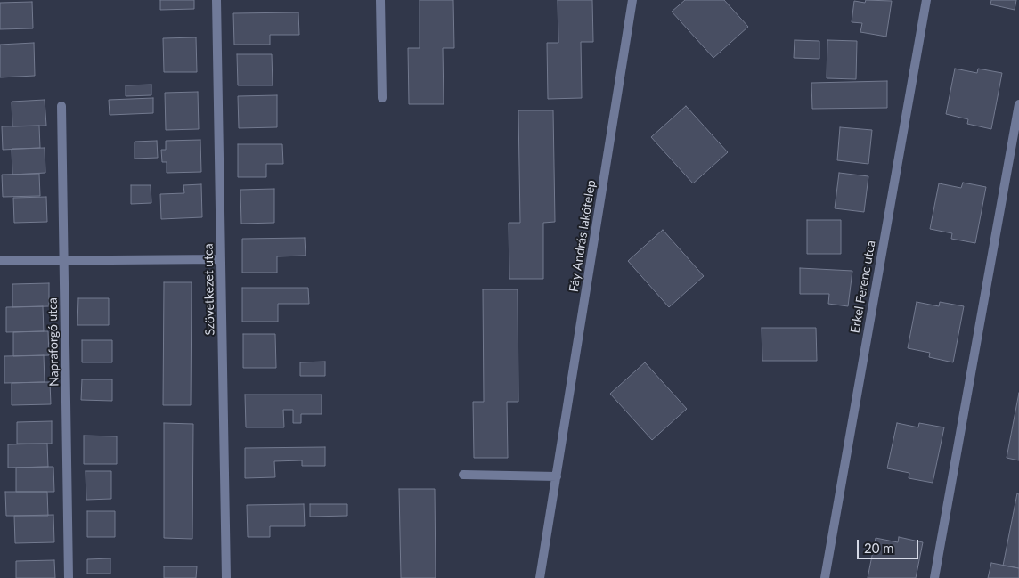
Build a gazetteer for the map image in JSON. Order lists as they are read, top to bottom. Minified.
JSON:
{"streets":{"street":["Fáy András lakótelep","Erkel Ferenc utca","Szövetkezet utca","Napraforgó utca"]},"scale_bar":"20 m"}
